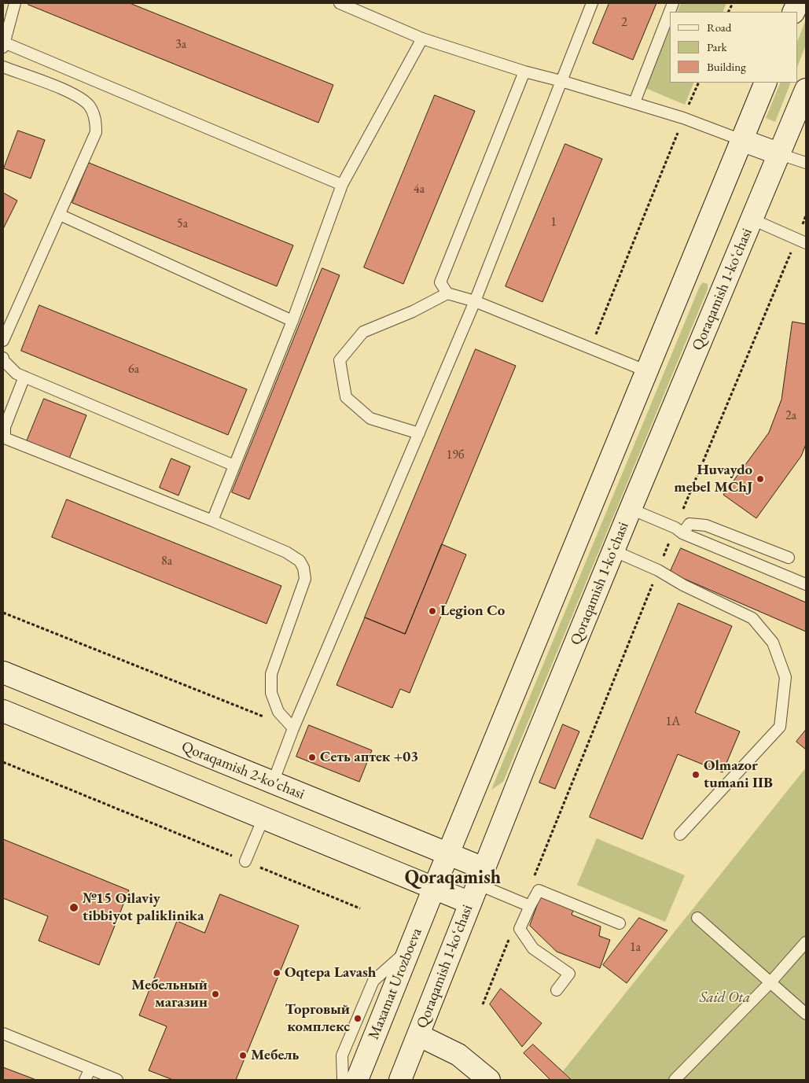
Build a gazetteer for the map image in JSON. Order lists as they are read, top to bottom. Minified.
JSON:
{"streets":{"main road":["Qoraqamish 1-koʻchasi","Qoraqamish 2-ko'chasi","Maxamat Urozboeva"]},"crossings":[["Qoraqamish 1-koʻchasi","Qoraqamish 2-ko'chasi"]],"districts":["Qoraqamish"],"parks":["Said Ota"],"places":["Huvaydo mebel MChJ","Legion Co","Сеть аптек +03","Olmazor tumani IIB","№15 Oilaviy tibbiyot paliklinika","Oqtepa Lavash","Мебельный магазин","Торговый комплекс","Мебель"],"house_numbers":["2","3а","4а","1","5а","6а","2а","19б","8а","1A","1a"],"legend":["Road","Park","Building"]}
